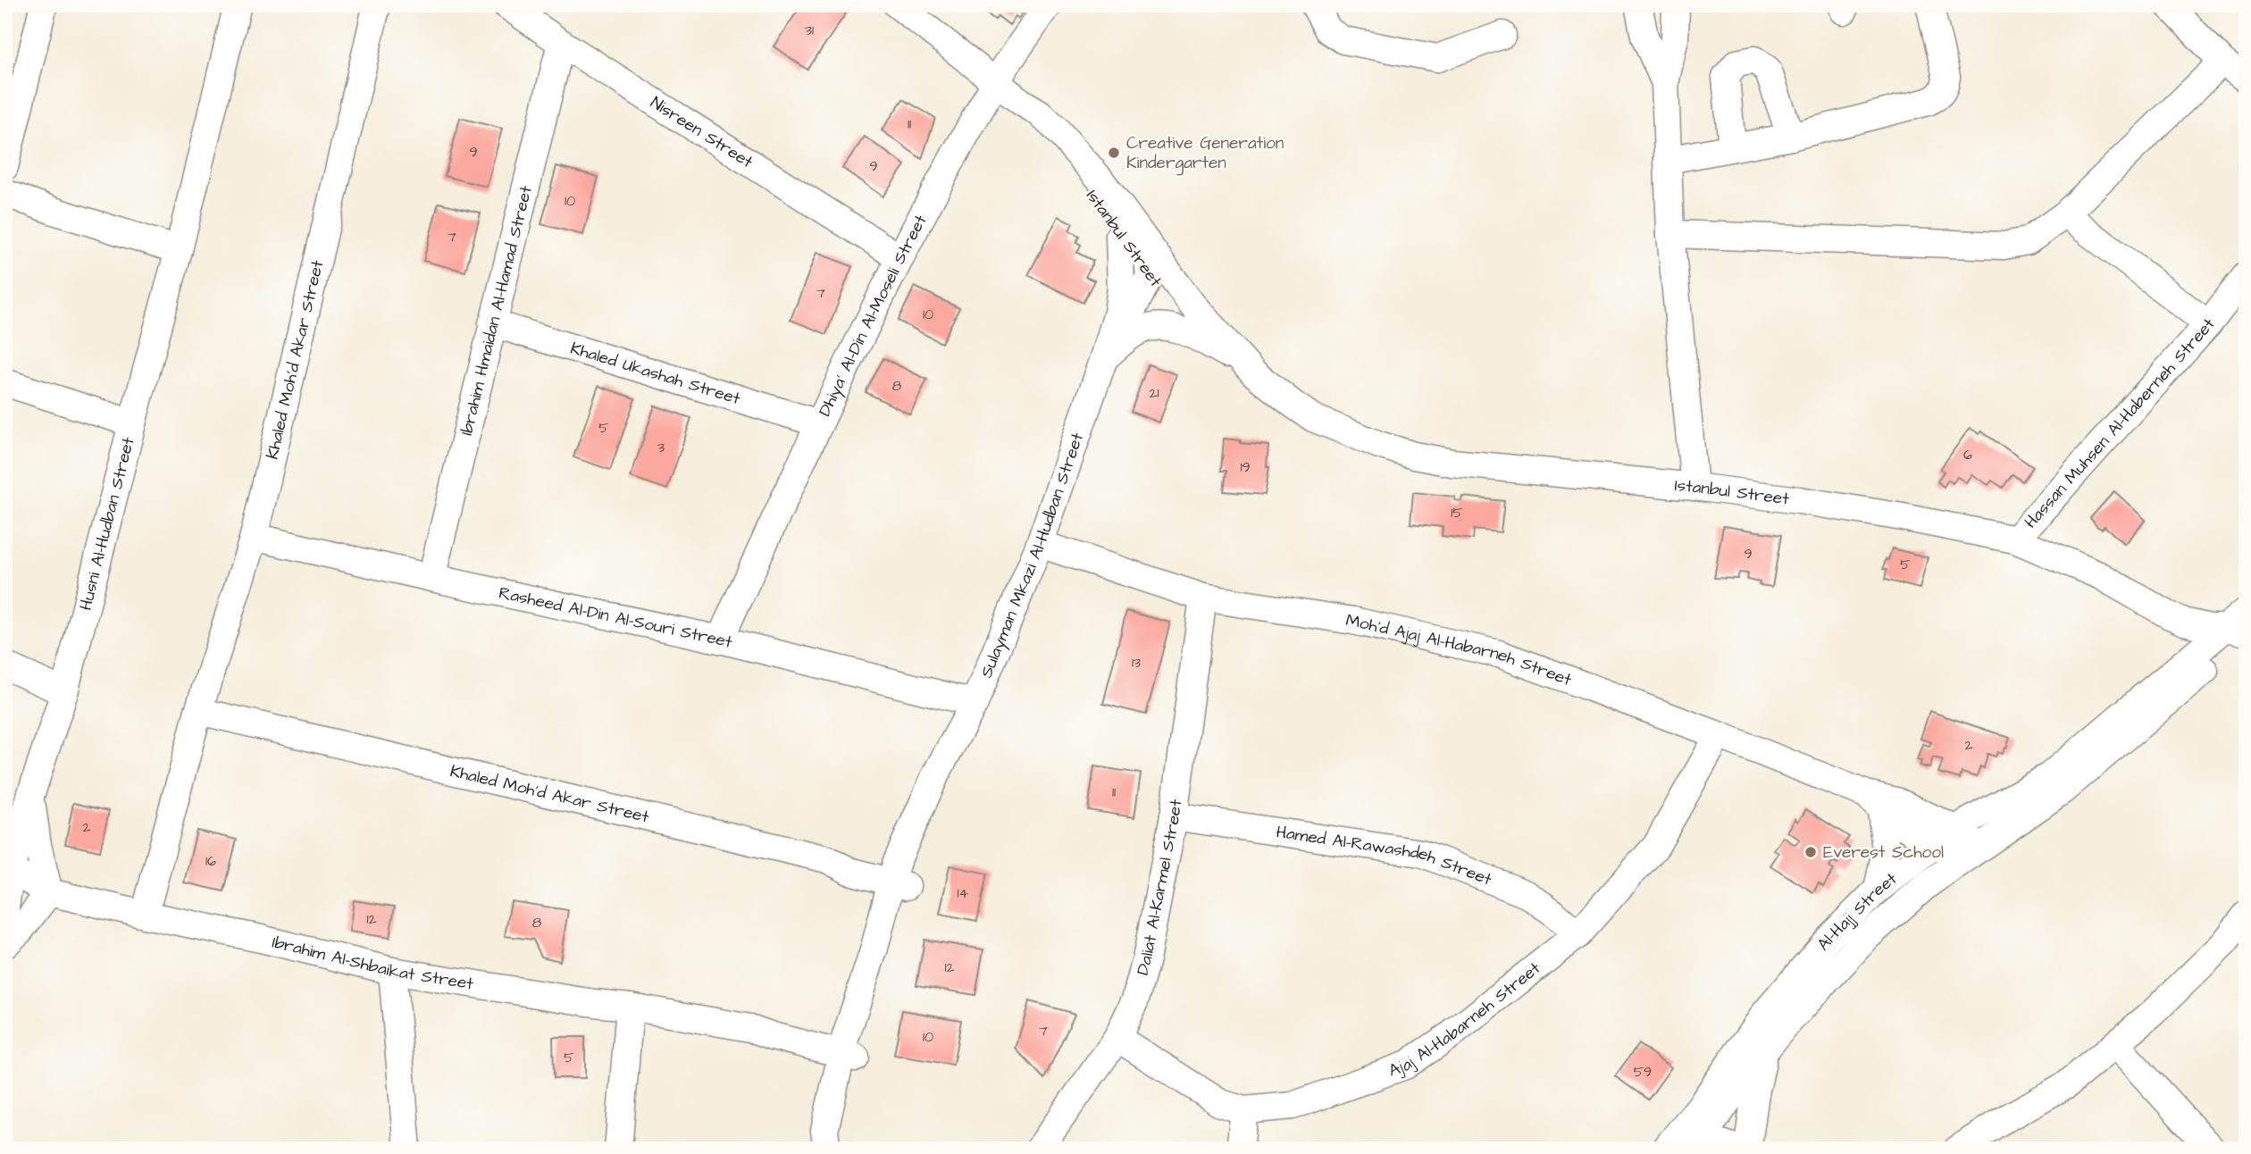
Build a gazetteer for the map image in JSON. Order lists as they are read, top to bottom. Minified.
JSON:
{"streets":{"street":["Nisreen Street","Istanbul Street","Ibrahim Hmaidan Al-Hamad Street","Dhiya’ Al-Din Al-Moseli Street","Khaled Moh’d Akar Street","Khaled Ukashah Street","Hassan Muhsen Al-Haberneh Street","Husni Al-Hudban Street","Sulayman Mkazi Al-Hudban Street","Rasheed Al-Din Al-Souri Street","Moh’d Ajaj Al-Habarneh Street","Hamed Al-Rawashdeh Street","Daliat Al-Karmel Street","Al-Hajj Street","Ibrahim Al-Shbaikat Street","Ajaj Al-Habarneh Street"]},"crossings":[["Nisreen Street","Ibrahim Hmaidan Al-Hamad Street"],["Nisreen Street","Dhiya’ Al-Din Al-Moseli Street"],["Istanbul Street","Dhiya’ Al-Din Al-Moseli Street"],["Istanbul Street","Hassan Muhsen Al-Haberneh Street"],["Istanbul Street","Sulayman Mkazi Al-Hudban Street"],["Istanbul Street","Al-Hajj Street"],["Ibrahim Hmaidan Al-Hamad Street","Khaled Ukashah Street"],["Ibrahim Hmaidan Al-Hamad Street","Rasheed Al-Din Al-Souri Street"],["Dhiya’ Al-Din Al-Moseli Street","Khaled Ukashah Street"],["Dhiya’ Al-Din Al-Moseli Street","Rasheed Al-Din Al-Souri Street"],["Khaled Moh’d Akar Street","Sulayman Mkazi Al-Hudban Street"],["Khaled Moh’d Akar Street","Rasheed Al-Din Al-Souri Street"],["Khaled Moh’d Akar Street","Ibrahim Al-Shbaikat Street"],["Husni Al-Hudban Street","Ibrahim Al-Shbaikat Street"],["Sulayman Mkazi Al-Hudban Street","Rasheed Al-Din Al-Souri Street"],["Sulayman Mkazi Al-Hudban Street","Moh’d Ajaj Al-Habarneh Street"],["Sulayman Mkazi Al-Hudban Street","Ibrahim Al-Shbaikat Street"],["Moh’d Ajaj Al-Habarneh Street","Daliat Al-Karmel Street"],["Moh’d Ajaj Al-Habarneh Street","Al-Hajj Street"],["Moh’d Ajaj Al-Habarneh Street","Ajaj Al-Habarneh Street"],["Hamed Al-Rawashdeh Street","Daliat Al-Karmel Street"],["Hamed Al-Rawashdeh Street","Ajaj Al-Habarneh Street"],["Daliat Al-Karmel Street","Ajaj Al-Habarneh Street"]],"places":["Creative Generation Kindergarten","Everest School"],"house_numbers":["31","11","9","9","10","7","7","10","8","21","5","3","6","19","15","9","5","13","2","11","2","16","14","12","8","12","7","10","5","59"]}
